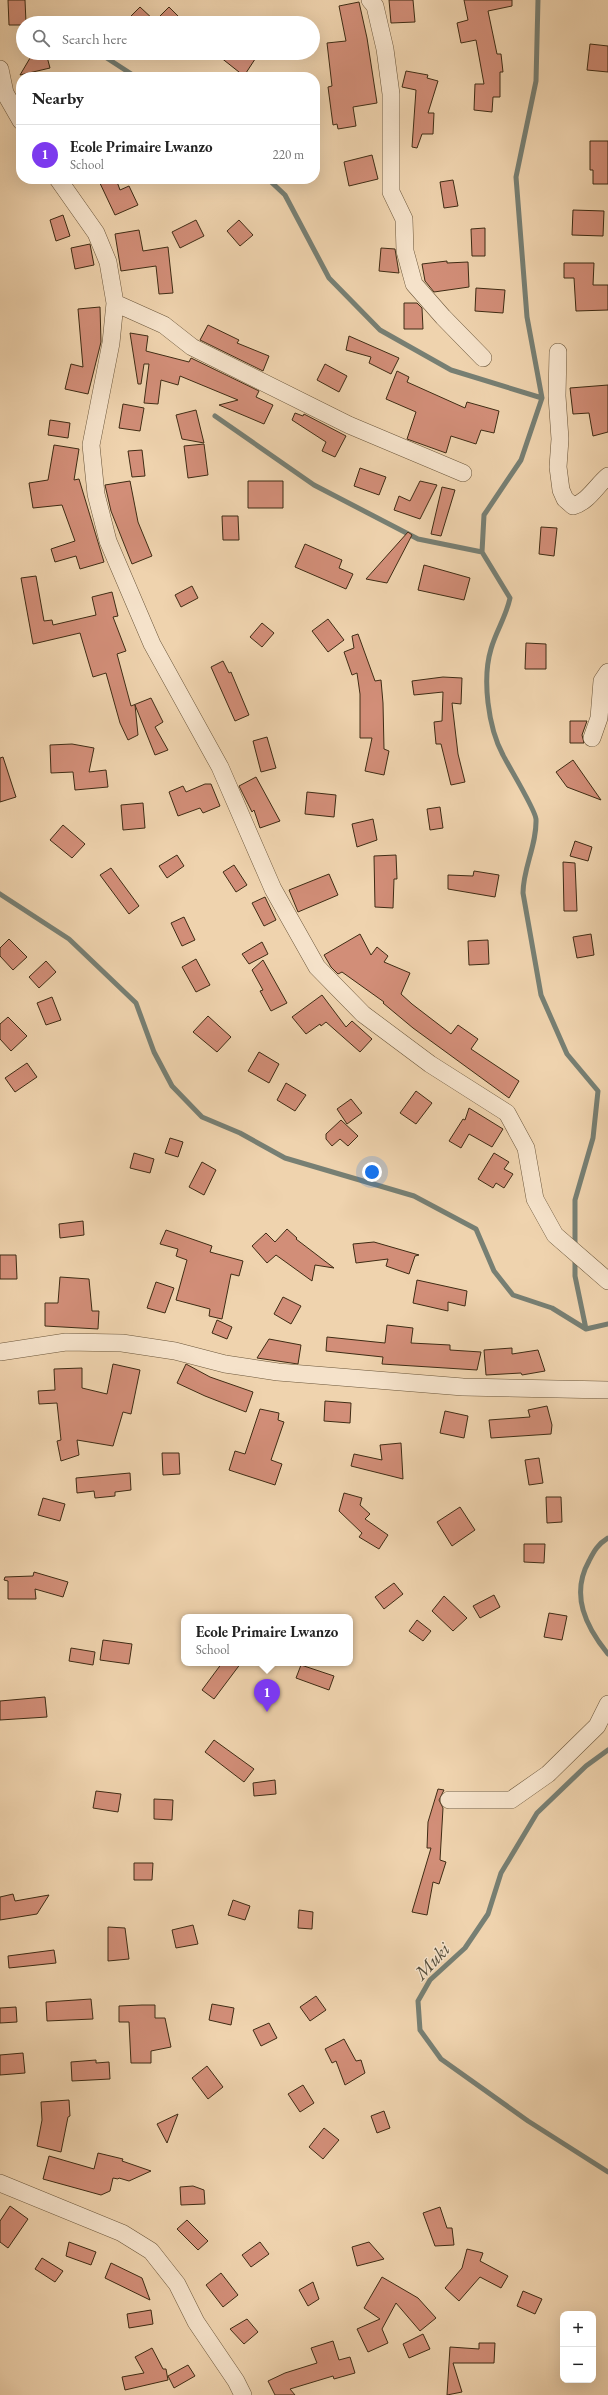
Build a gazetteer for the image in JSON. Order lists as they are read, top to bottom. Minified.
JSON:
{"water":["Muki"],"page":{"search":"Search here","heading":"Nearby","list":[{"mark":"1","name":"Ecole Primaire Lwanzo","note":"School","value":"220 m"}],"popup":["Ecole Primaire Lwanzo","School"],"pins":"1","map_buttons":["+","−"]}}
